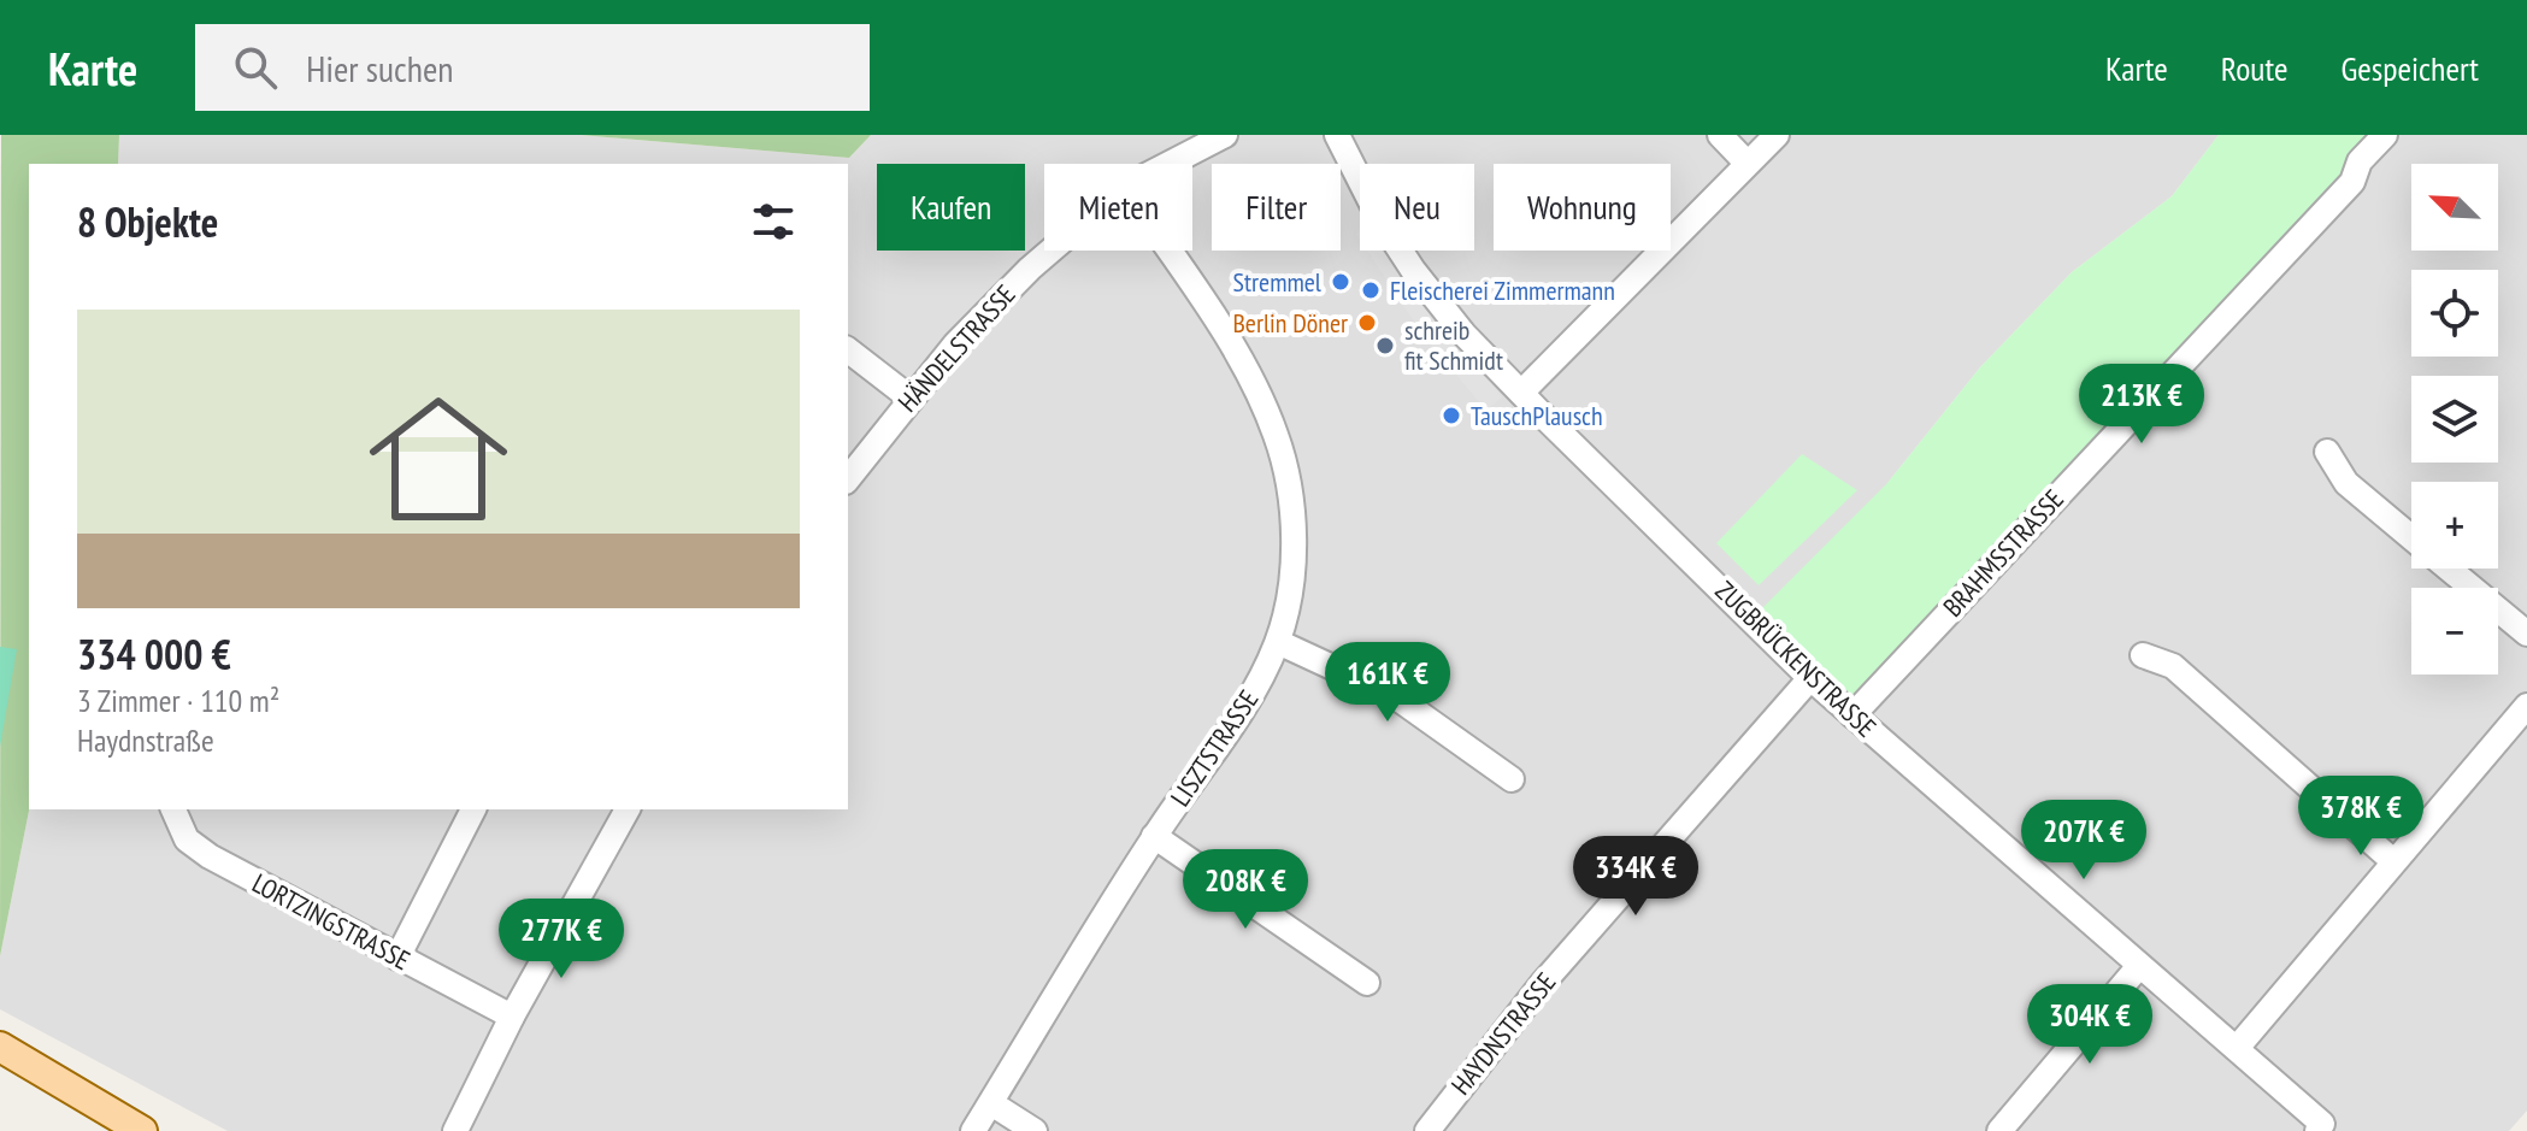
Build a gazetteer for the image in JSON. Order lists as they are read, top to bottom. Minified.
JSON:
{"streets":{"street":["HÄNDELSTRASSE","BRAHMSSTRASSE","ZUGBRÜCKENSTRASSE","LISZTSTRASSE","LORTZINGSTRASSE","HAYDNSTRASSE"]},"crossings":[["BRAHMSSTRASSE","ZUGBRÜCKENSTRASSE"],["ZUGBRÜCKENSTRASSE","HAYDNSTRASSE"]],"places":["Stremmel","Fleischerei Zimmermann","Berlin Döner","schreib fit Schmidt","TauschPlausch"],"north":"top left","page":{"header":"Karte","search":"Hier suchen","nav":["Karte","Route","Gespeichert"],"map_buttons":["+","−"],"chip":["Kaufen","Mieten","Filter","Neu","Wohnung"],"heading":"8 Objekte","list":[{"name":"334 000 €","note":"3 Zimmer · 110 m² · Haydnstraße"}],"price":["213K €","161K €","378K €","207K €","334K €","208K €","277K €","304K €"]}}
